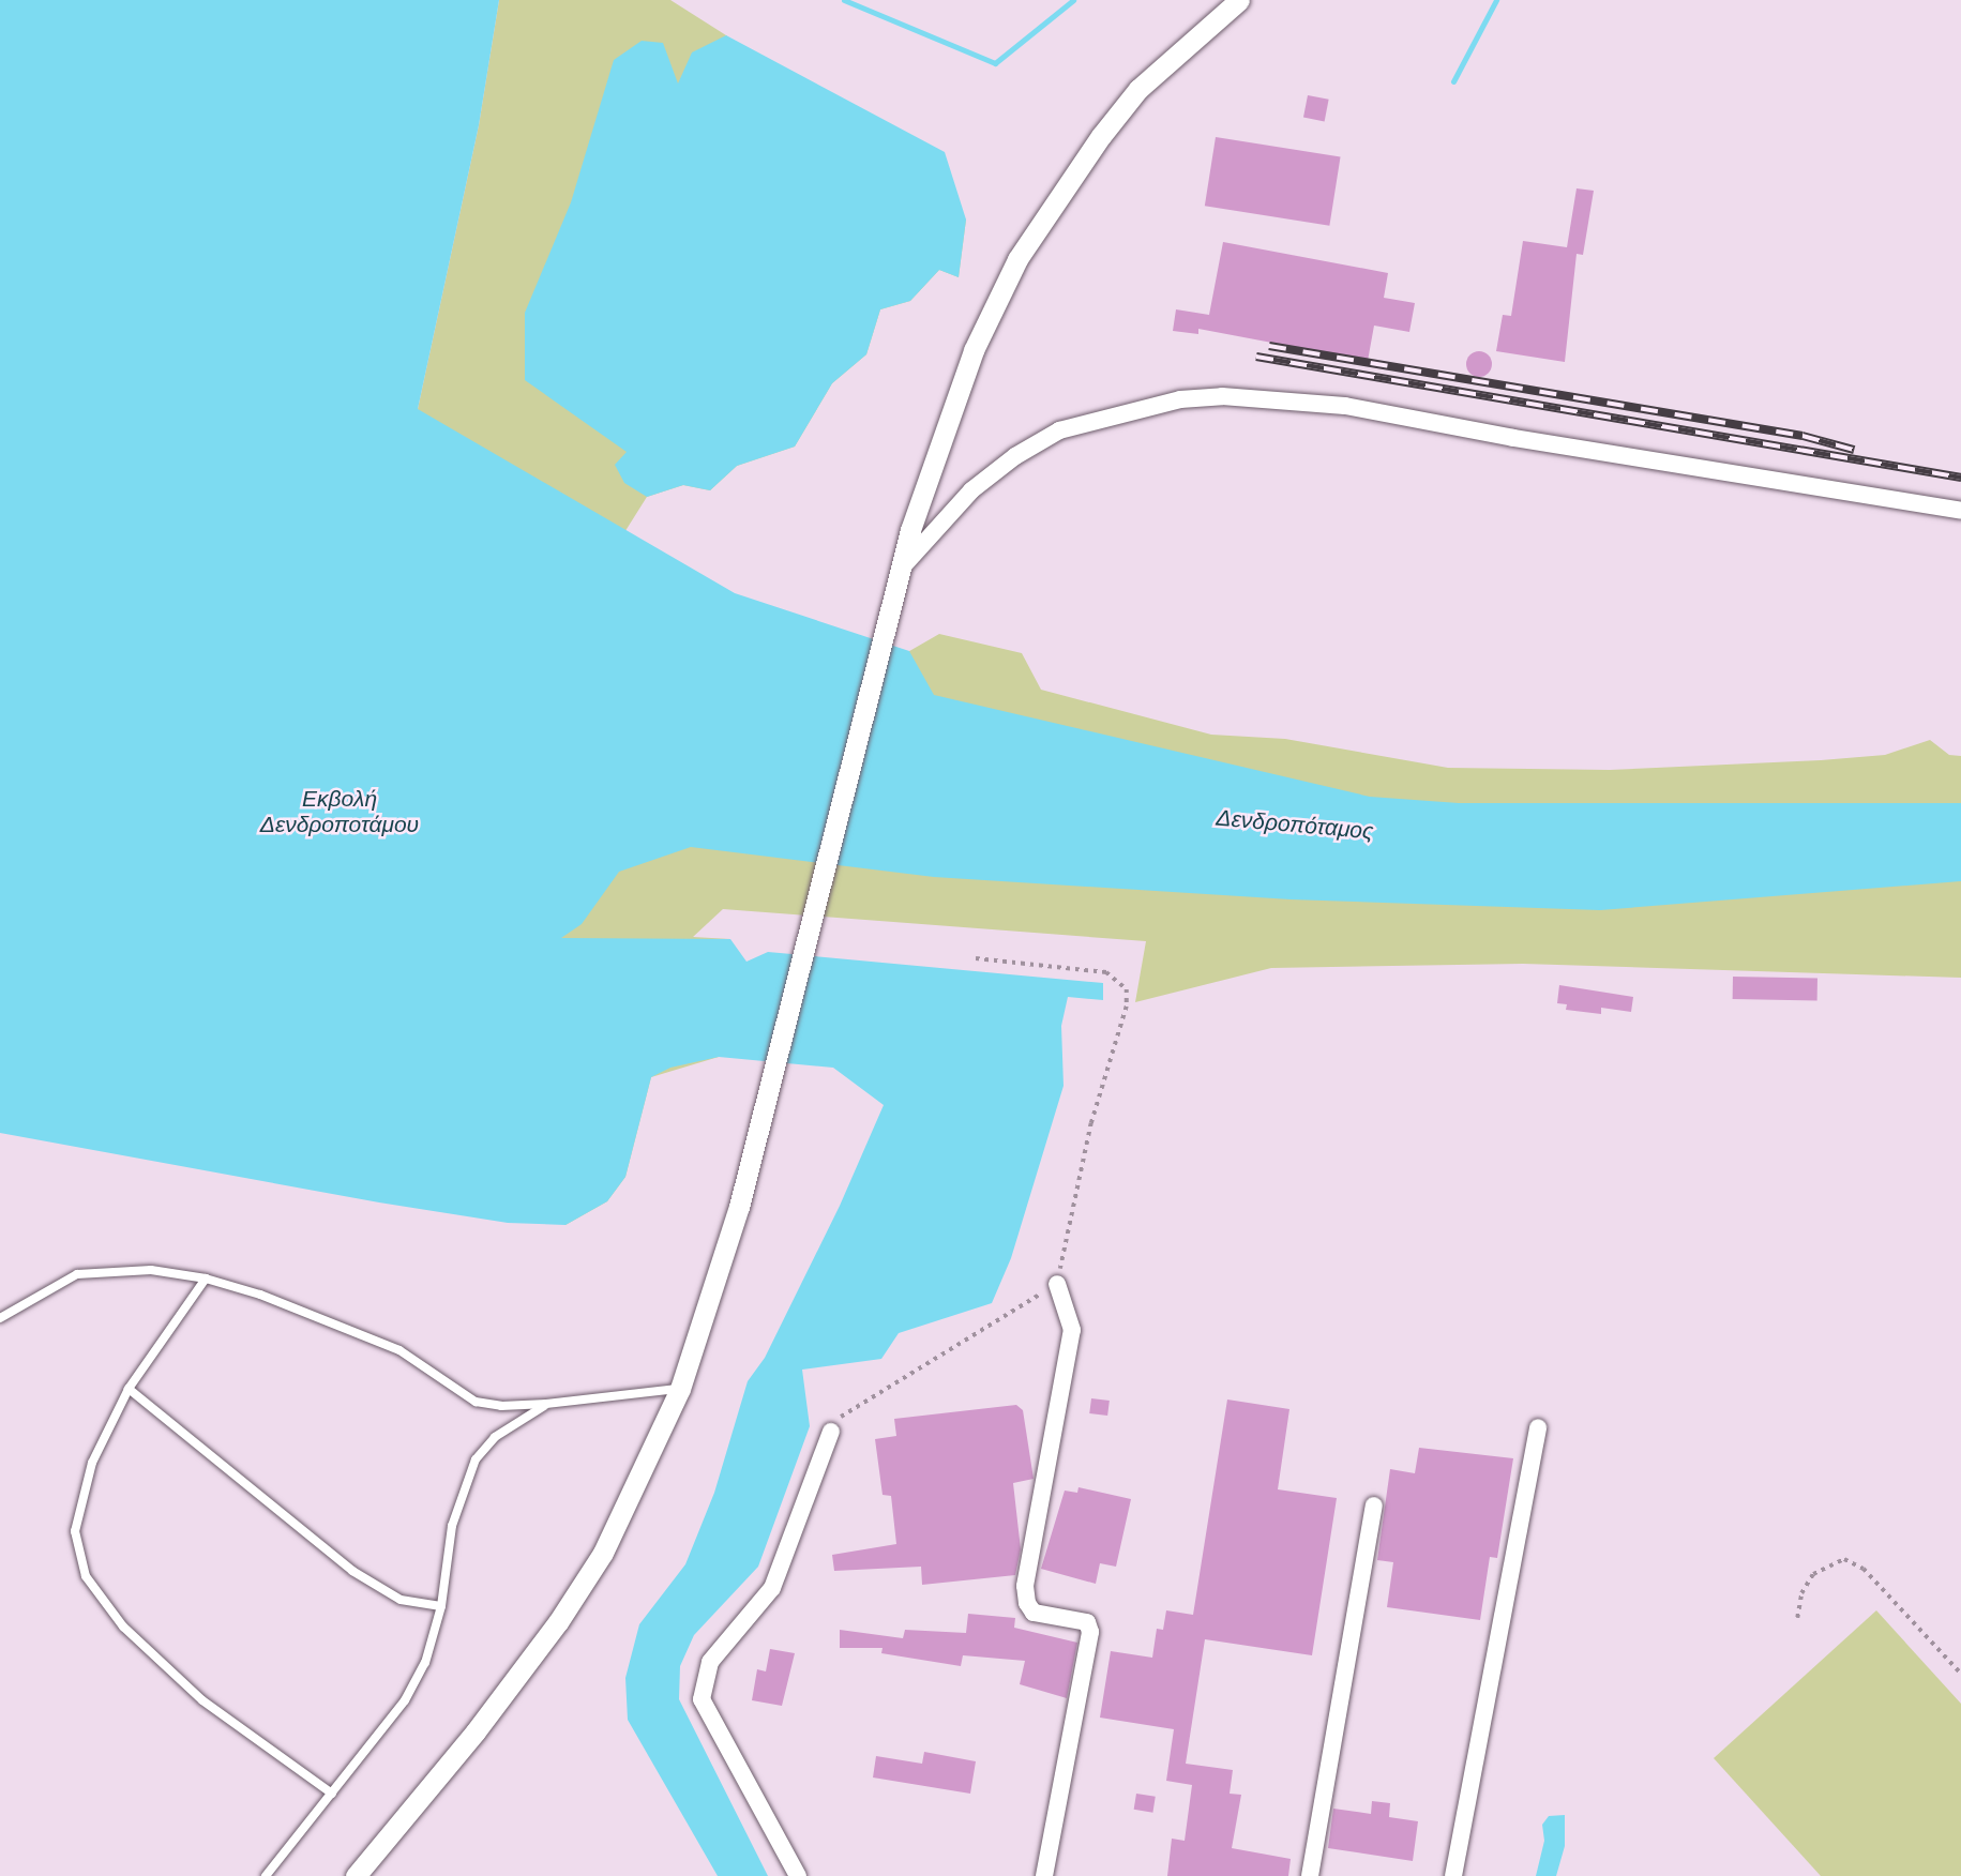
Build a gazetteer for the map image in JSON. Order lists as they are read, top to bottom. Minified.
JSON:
{"water":["Εκβολή Δενδροποτάμου","Δενδροπόταμος"]}
